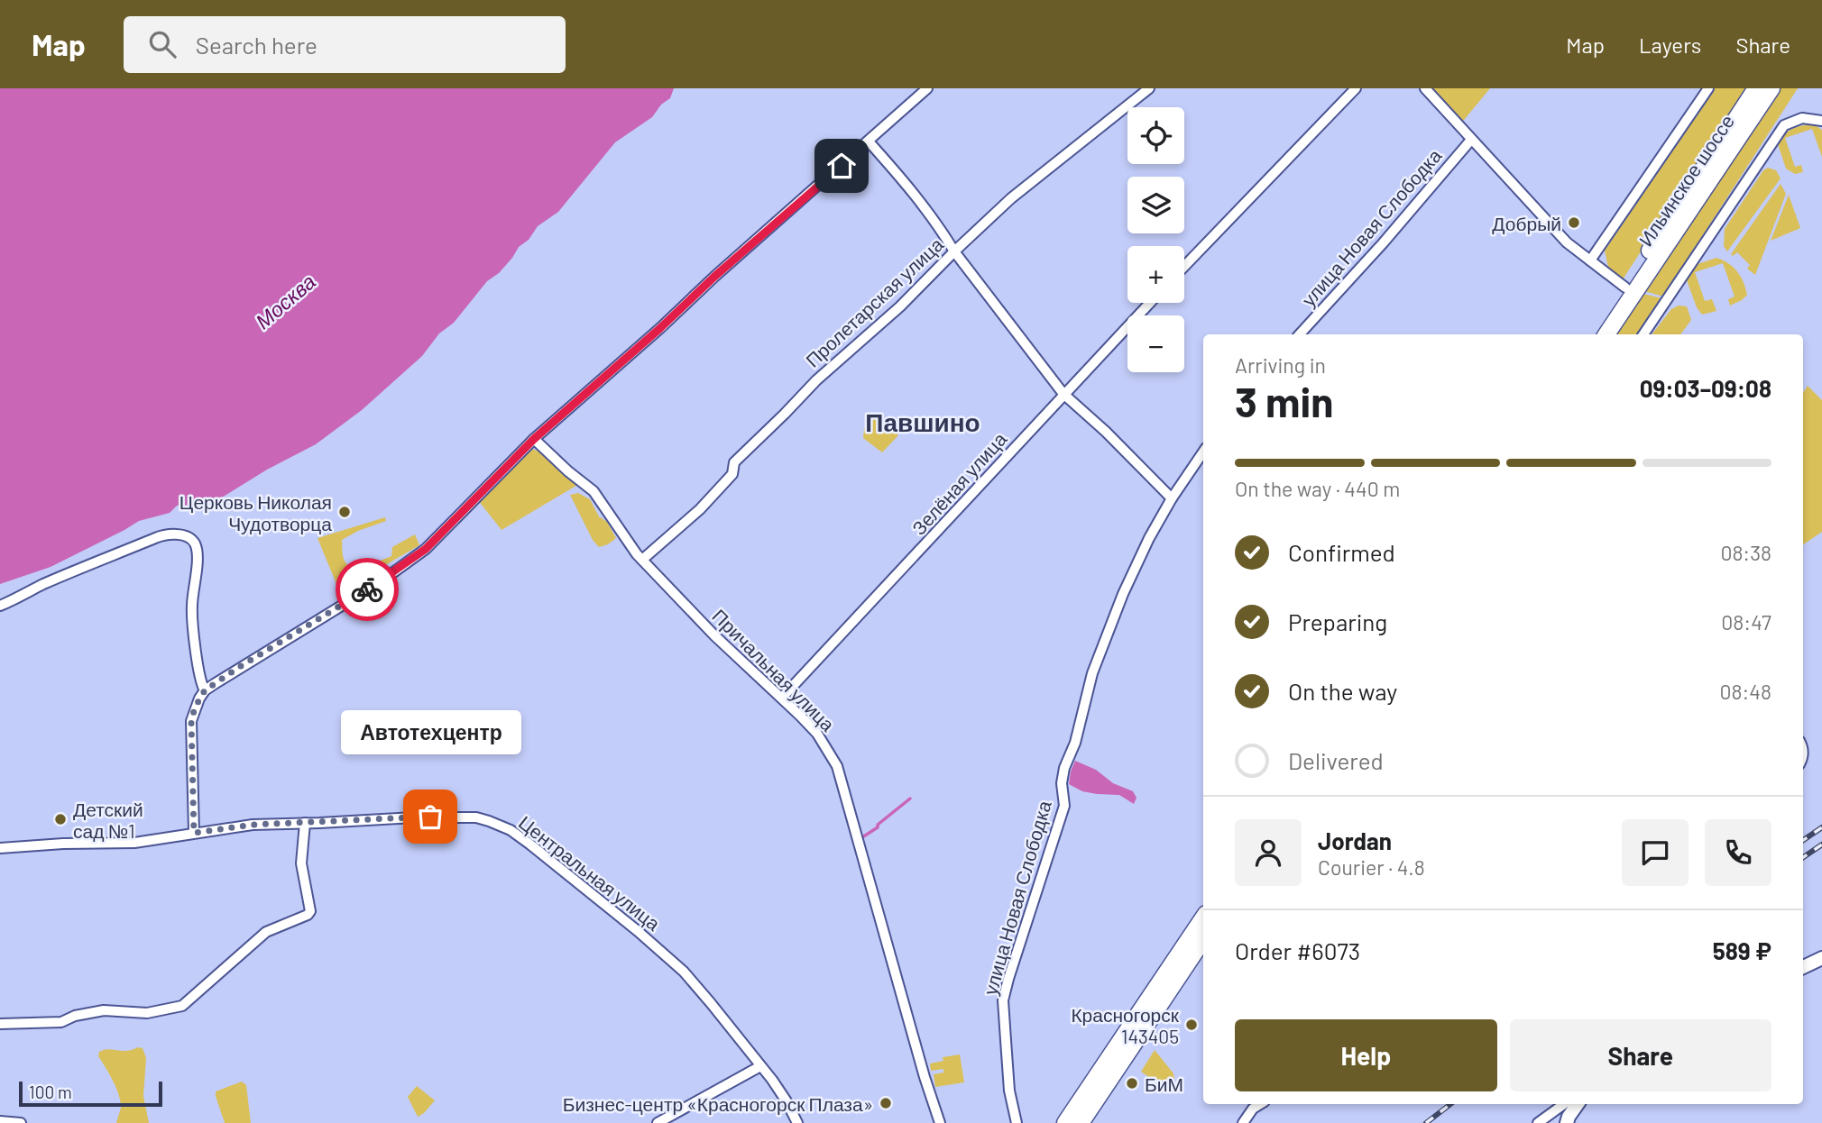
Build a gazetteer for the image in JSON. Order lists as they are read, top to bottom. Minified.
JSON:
{"streets":{"main road":["Ильинское шоссе"],"street":["улица Новая Слободка","Пролетарская улица","Зелёная улица","Причальная улица","Центральная улица"]},"crossings":[["Пролетарская улица","Причальная улица"],["Зелёная улица","Причальная улица"]],"districts":["Павшино"],"water":["Москва"],"places":["Добрый","Церковь Николая Чудотворца","Автотехцентр","Детский сад №1","Красногорск 143405","БиМ","Бизнес-центр «Красногорск Плаза»"],"scale_bar":"100 m","page":{"header":"Map","search":"Search here","nav":["Map","Layers","Share"],"map_buttons":["+","−"],"heading":["3 min","Arriving in","09:03–09:08"],"panel":["Jordan","Courier · 4.8","Order #6073","589 ₽"],"bar":"On the way · 440 m","list":[["Confirmed","08:38"],["Preparing","08:47"],["On the way","08:48"],"Delivered"],"bubble":"Автотехцентр","buttons":["Help","Share"],"scale":"100 m"}}
